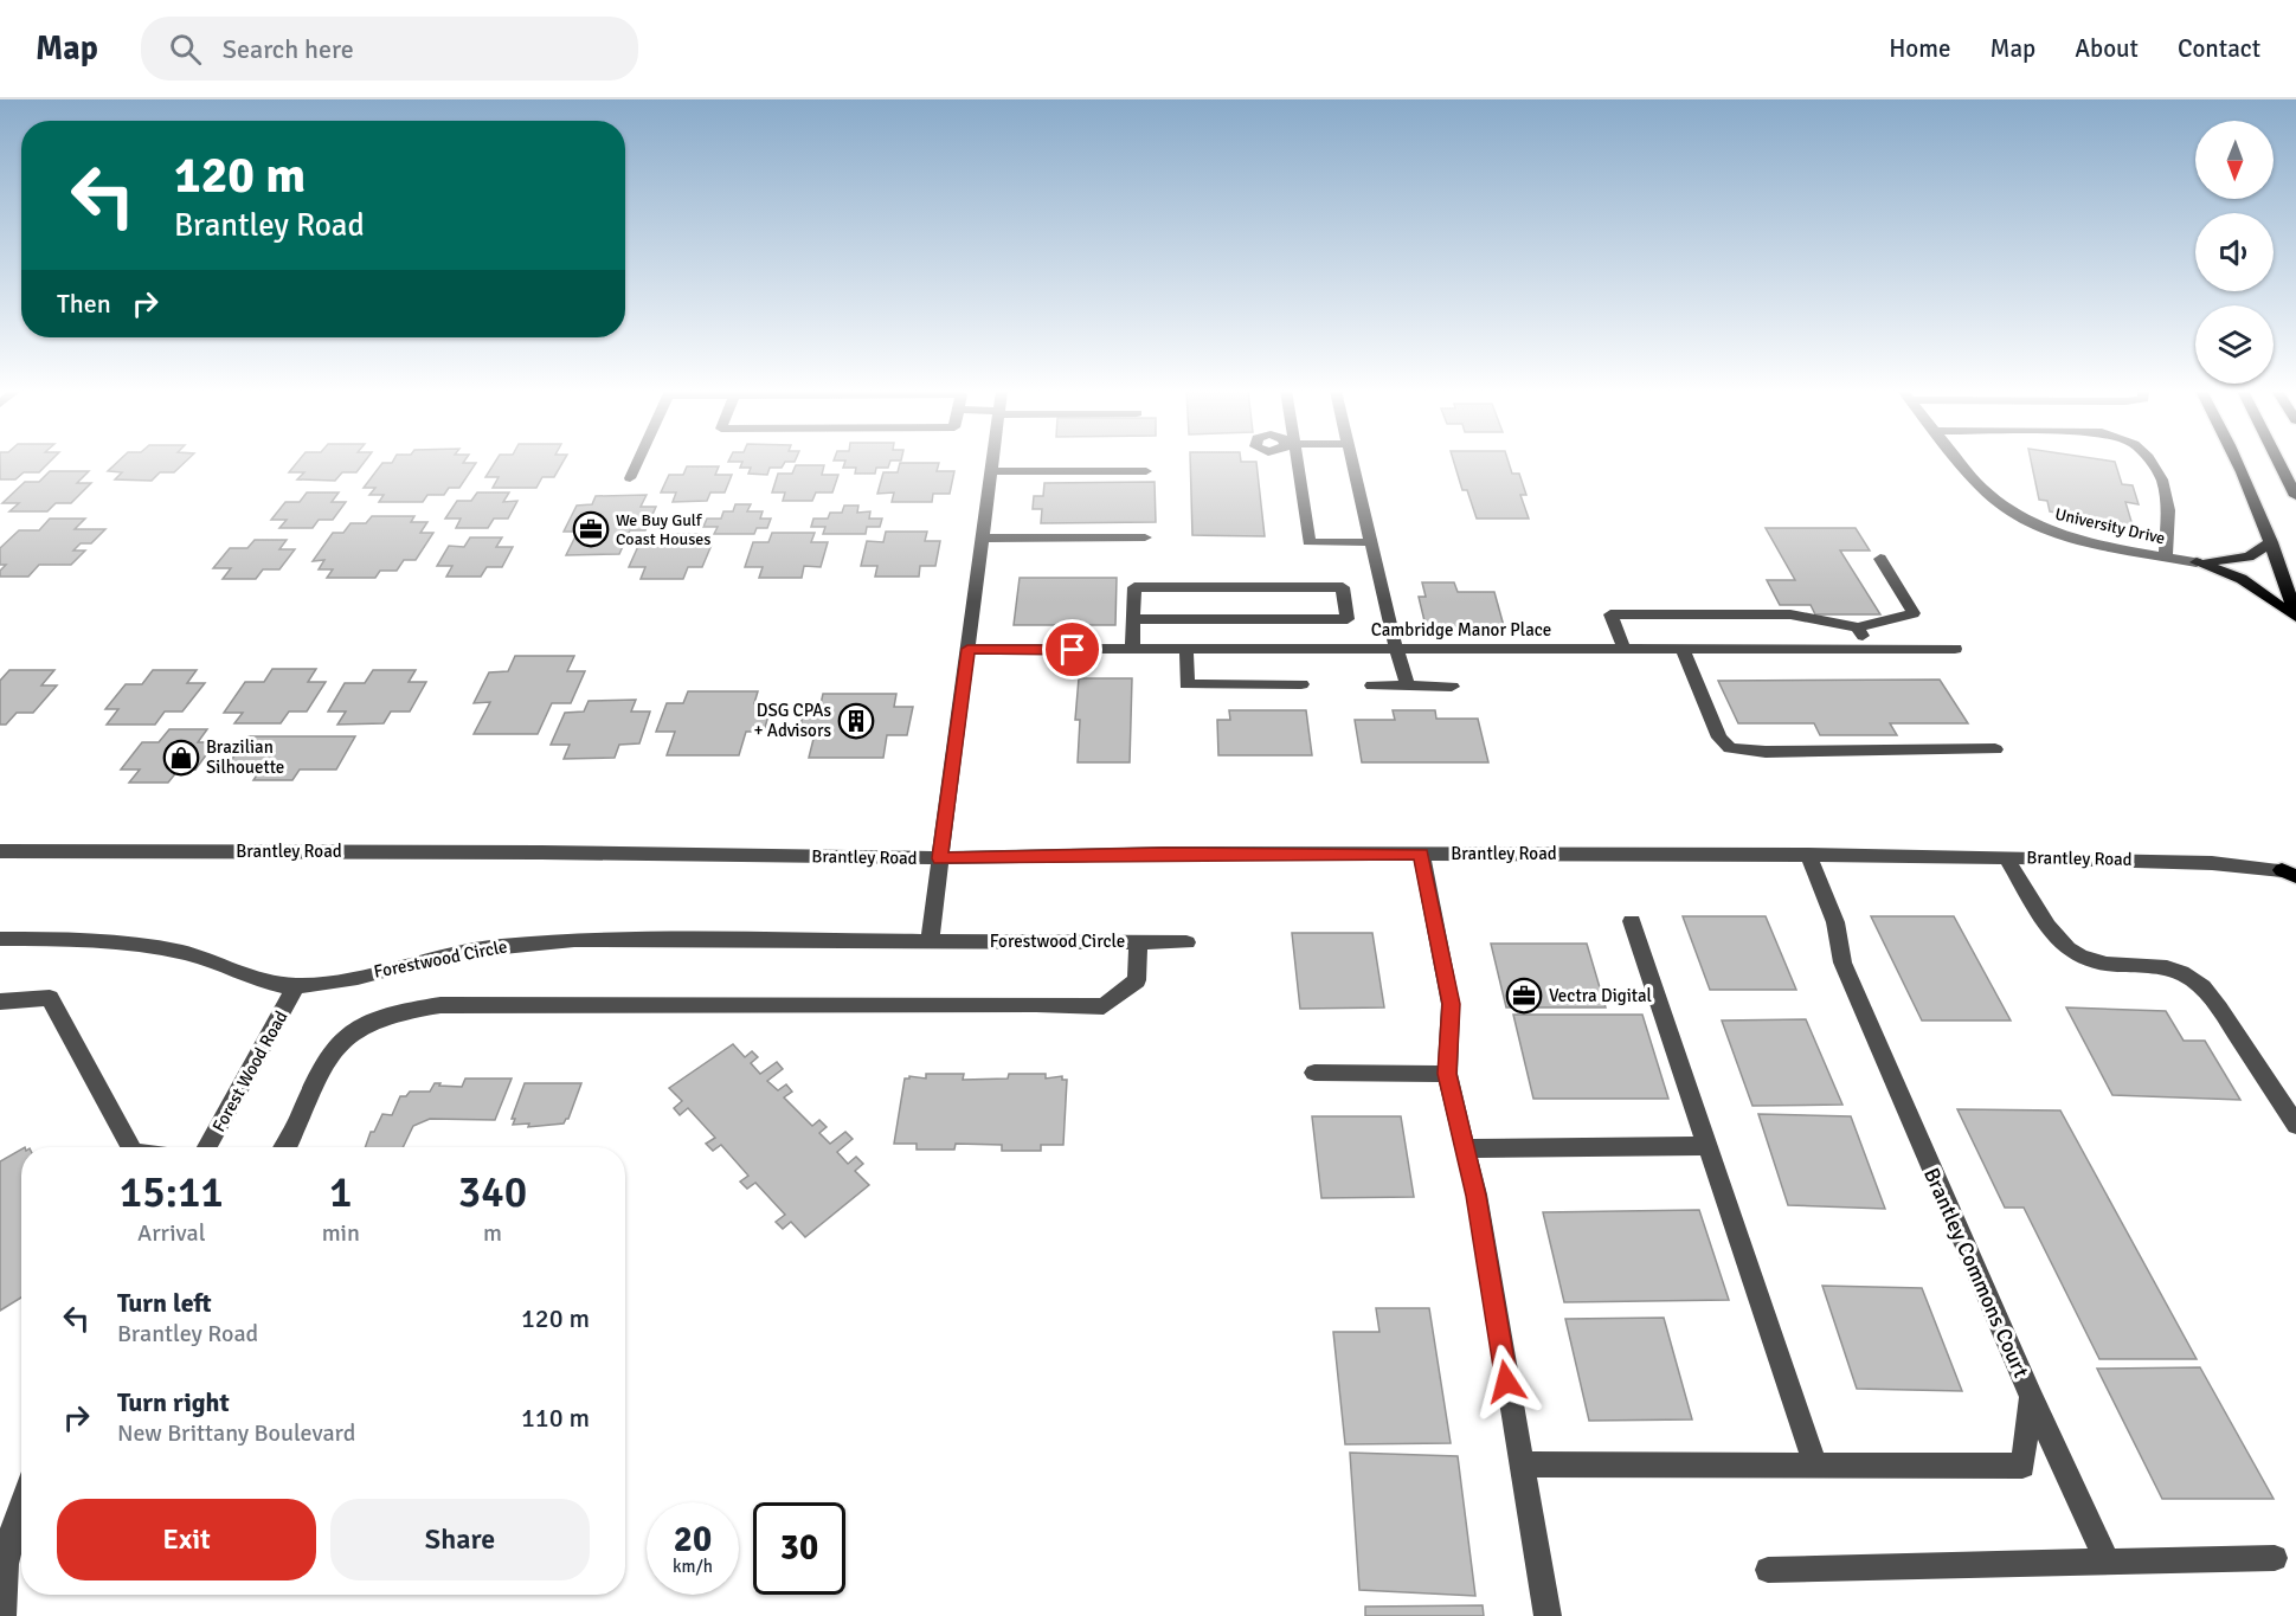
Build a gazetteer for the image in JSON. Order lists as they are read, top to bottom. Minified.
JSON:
{"streets":{"street":["University Drive","Cambridge Manor Place","Brantley Road","Forestwood Circle","Forest Wood Road","Brantley Commons Court"]},"crossings":[["Brantley Road","Brantley Commons Court"],["Forestwood Circle","Forest Wood Road"]],"places":{"office":["We Buy Gulf Coast Houses","Vectra Digital"],"building":["DSG CPAs + Advisors"],"shop":["Brazilian Silhouette"]},"north":"bottom","page":{"header":"Map","search":"Search here","nav":["Home","Map","About","Contact"],"turn":["120 m","Brantley Road"],"then":"Then","eta":["15:11","Arrival","1","min","340","m"],"list":[{"name":"Turn left","note":"Brantley Road","value":"120 m"},{"name":"Turn right","note":"New Brittany Boulevard","value":"110 m"}],"buttons":["Exit","Share"],"speed":"20 km/h","limit":"30"}}
